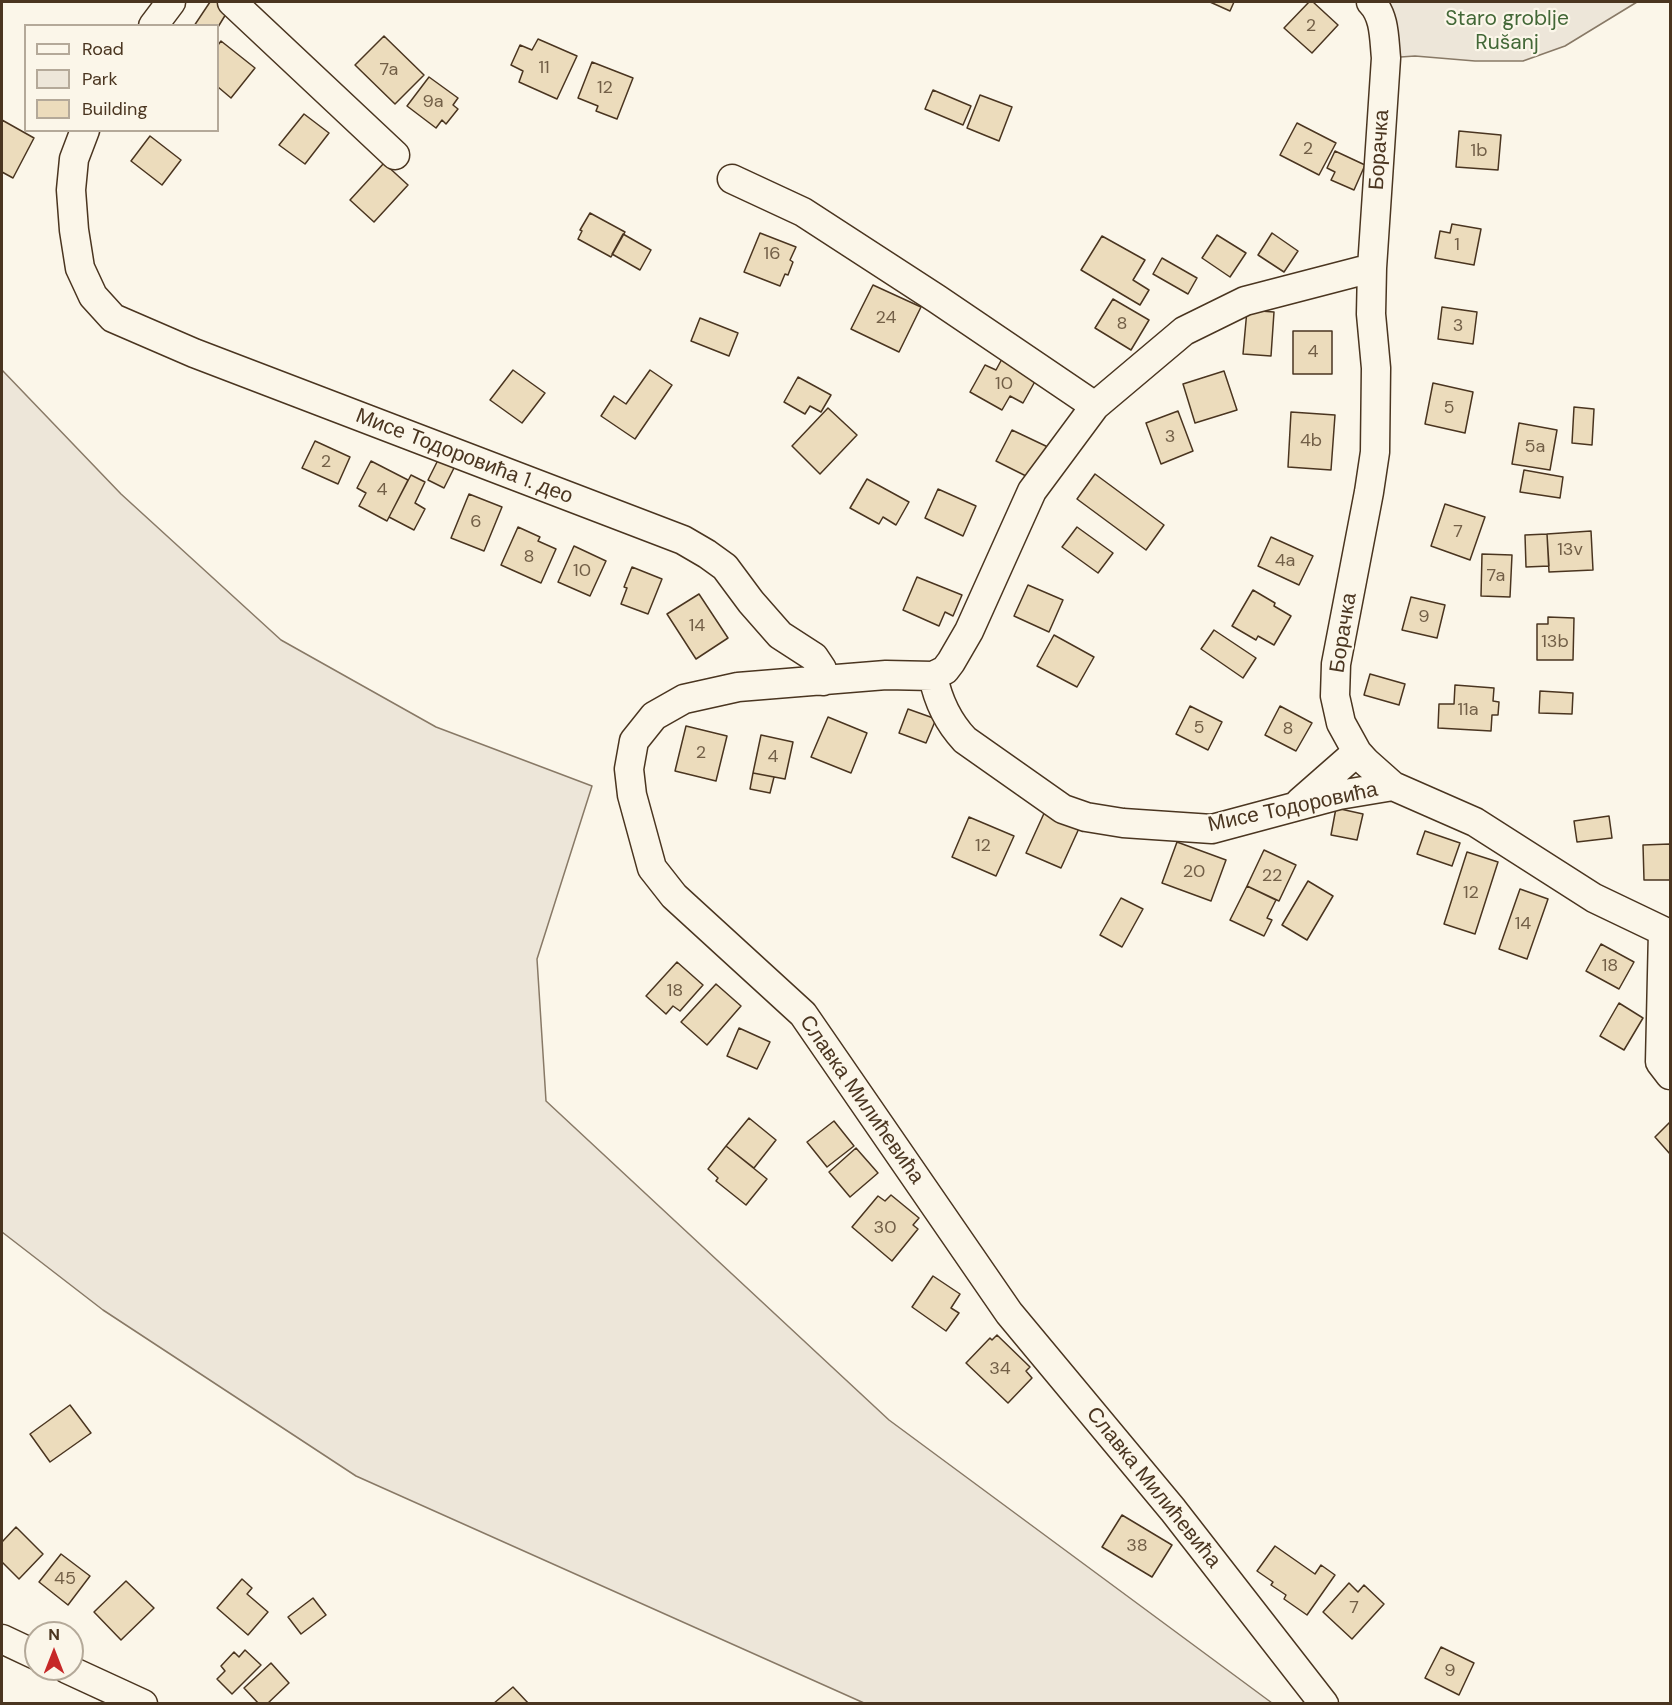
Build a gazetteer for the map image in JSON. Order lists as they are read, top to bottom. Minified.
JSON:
{"streets":{"street":["Борачка","Мисе Тодоровића 1. део","Мисе Тодоровића","Славка Милићевића"]},"crossings":[["Борачка","Мисе Тодоровића"],["Мисе Тодоровића 1. део","Славка Милићевића"],["Мисе Тодоровића","Славка Милићевића"]],"parks":["Staro groblje Rušanj"],"house_numbers":["2","11","7a","12","9a","2","1b","1","16","24","8","3","4","10","5","3","4b","5a","2","4","6","7","13v","8","4a","10","7a","9","14","13b","11a","5","8","2","4","12","20","22","12","14","18","18","30","34","38","45","7","9"],"legend":["Road","Park","Building"],"north":"top"}
